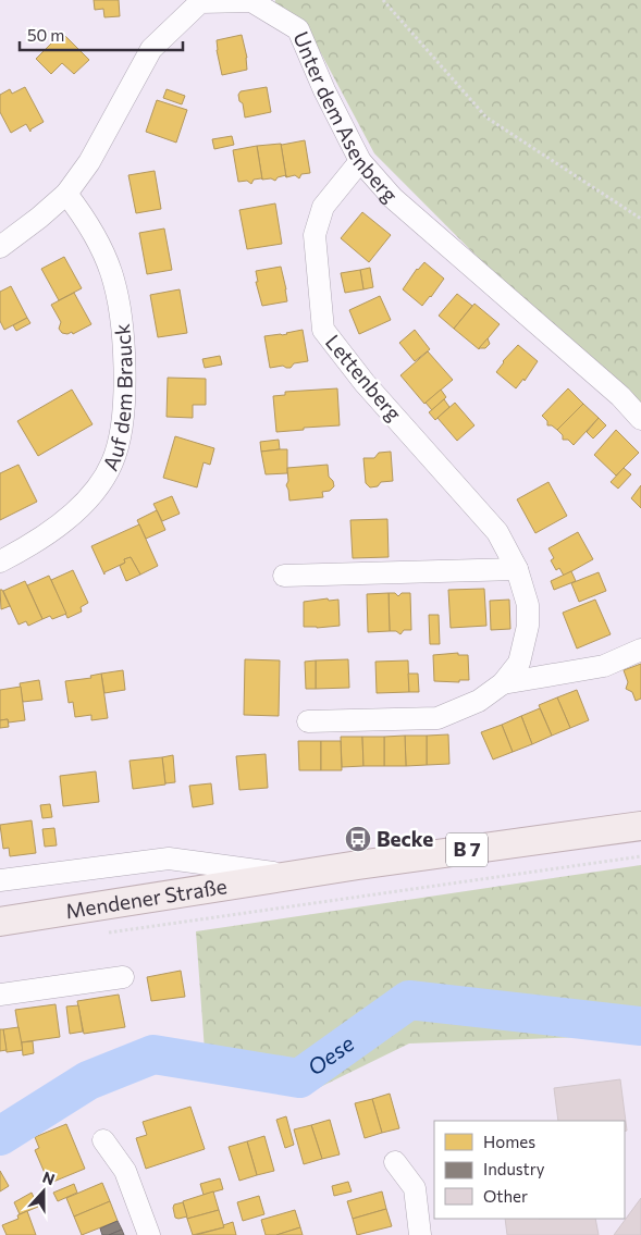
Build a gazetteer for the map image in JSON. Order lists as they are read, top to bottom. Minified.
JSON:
{"streets":{"main road":["B 7","Mendener Straße"],"street":["Unter dem Asenberg","Lettenberg","Auf dem Brauck"]},"crossings":[["Unter dem Asenberg","Lettenberg"],["Unter dem Asenberg","Auf dem Brauck"]],"water":["Oese"],"places":{"bus stop":["Becke"]},"legend":["Homes","Industry","Other"],"scale_bar":"50 m","north":"top"}
